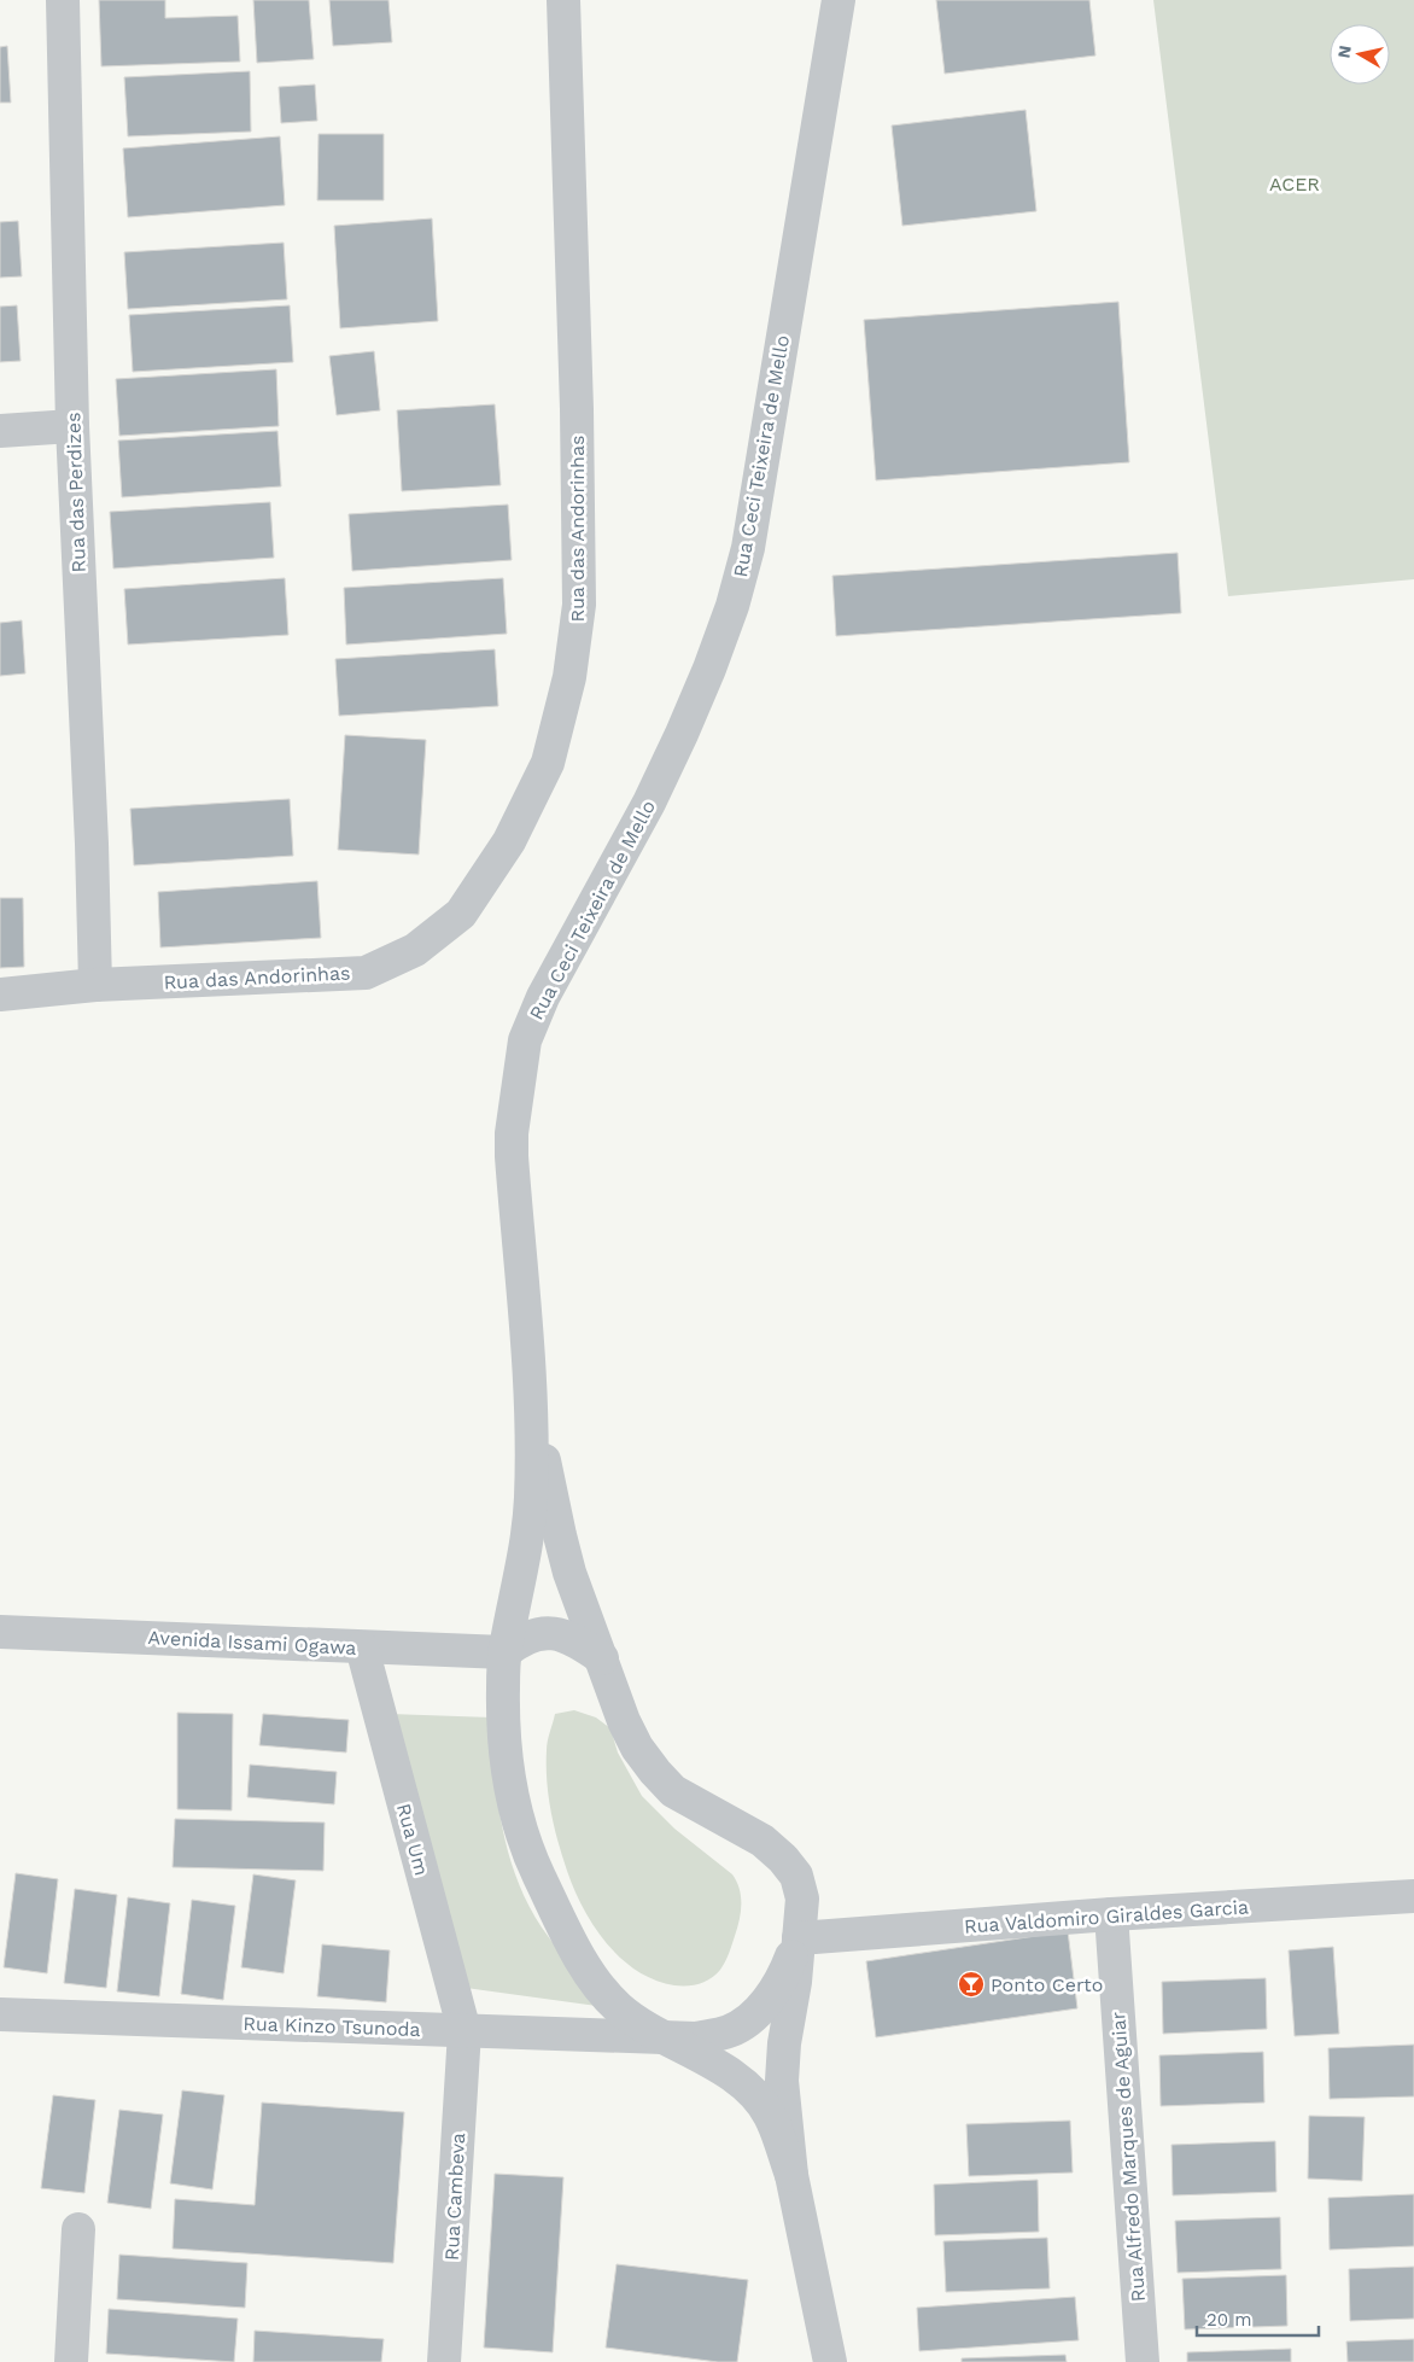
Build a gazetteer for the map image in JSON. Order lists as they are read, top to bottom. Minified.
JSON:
{"streets":{"street":["Rua Ceci Teixeira de Mello","Rua das Perdizes","Rua das Andorinhas","Avenida Issami Ogawa","Rua Um","Rua Valdomiro Giraldes Garcia","Rua Kinzo Tsunoda","Rua Alfredo Marques de Aguiar","Rua Cambeva"]},"crossings":[["Rua das Perdizes","Rua das Andorinhas"],["Avenida Issami Ogawa","Rua Um"],["Rua Um","Rua Kinzo Tsunoda"],["Rua Um","Rua Cambeva"],["Rua Valdomiro Giraldes Garcia","Rua Kinzo Tsunoda"],["Rua Valdomiro Giraldes Garcia","Rua Alfredo Marques de Aguiar"],["Rua Kinzo Tsunoda","Rua Cambeva"]],"parks":["ACER"],"places":{"bar":["Ponto Certo"]},"scale_bar":"20 m","north":"left"}
